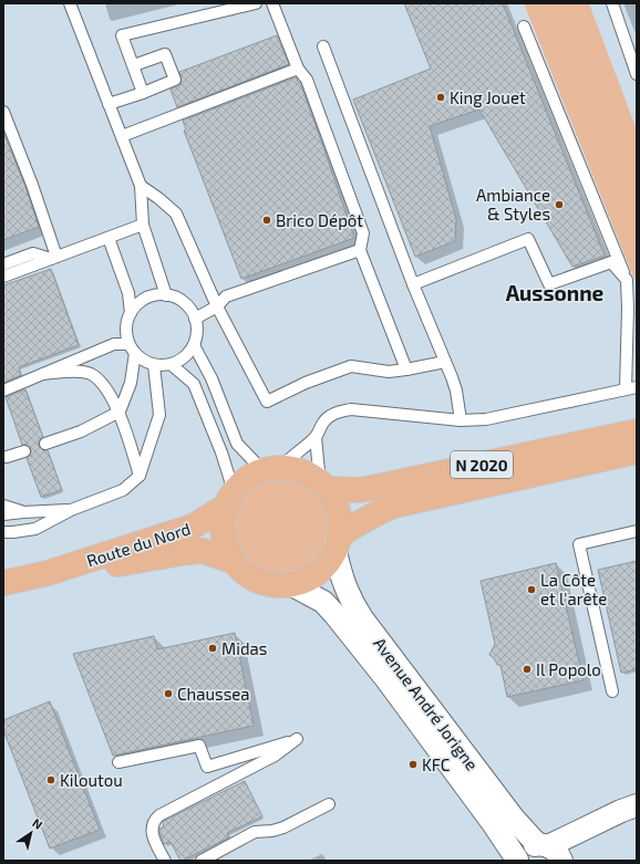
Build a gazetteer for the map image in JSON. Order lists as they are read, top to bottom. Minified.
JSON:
{"streets":{"main road":["N 2020","Route du Nord"],"street":["Avenue André Jorigne"]},"crossings":[["N 2020","Route du Nord"],["N 2020","Avenue André Jorigne"],["Route du Nord","Avenue André Jorigne"]],"districts":["Aussonne"],"places":["King Jouet","Ambiance & Styles","Brico Dépôt","La Côte et l'arête","Midas","Il Popolo","Chaussea","KFC","Kiloutou"],"north":"top right"}
